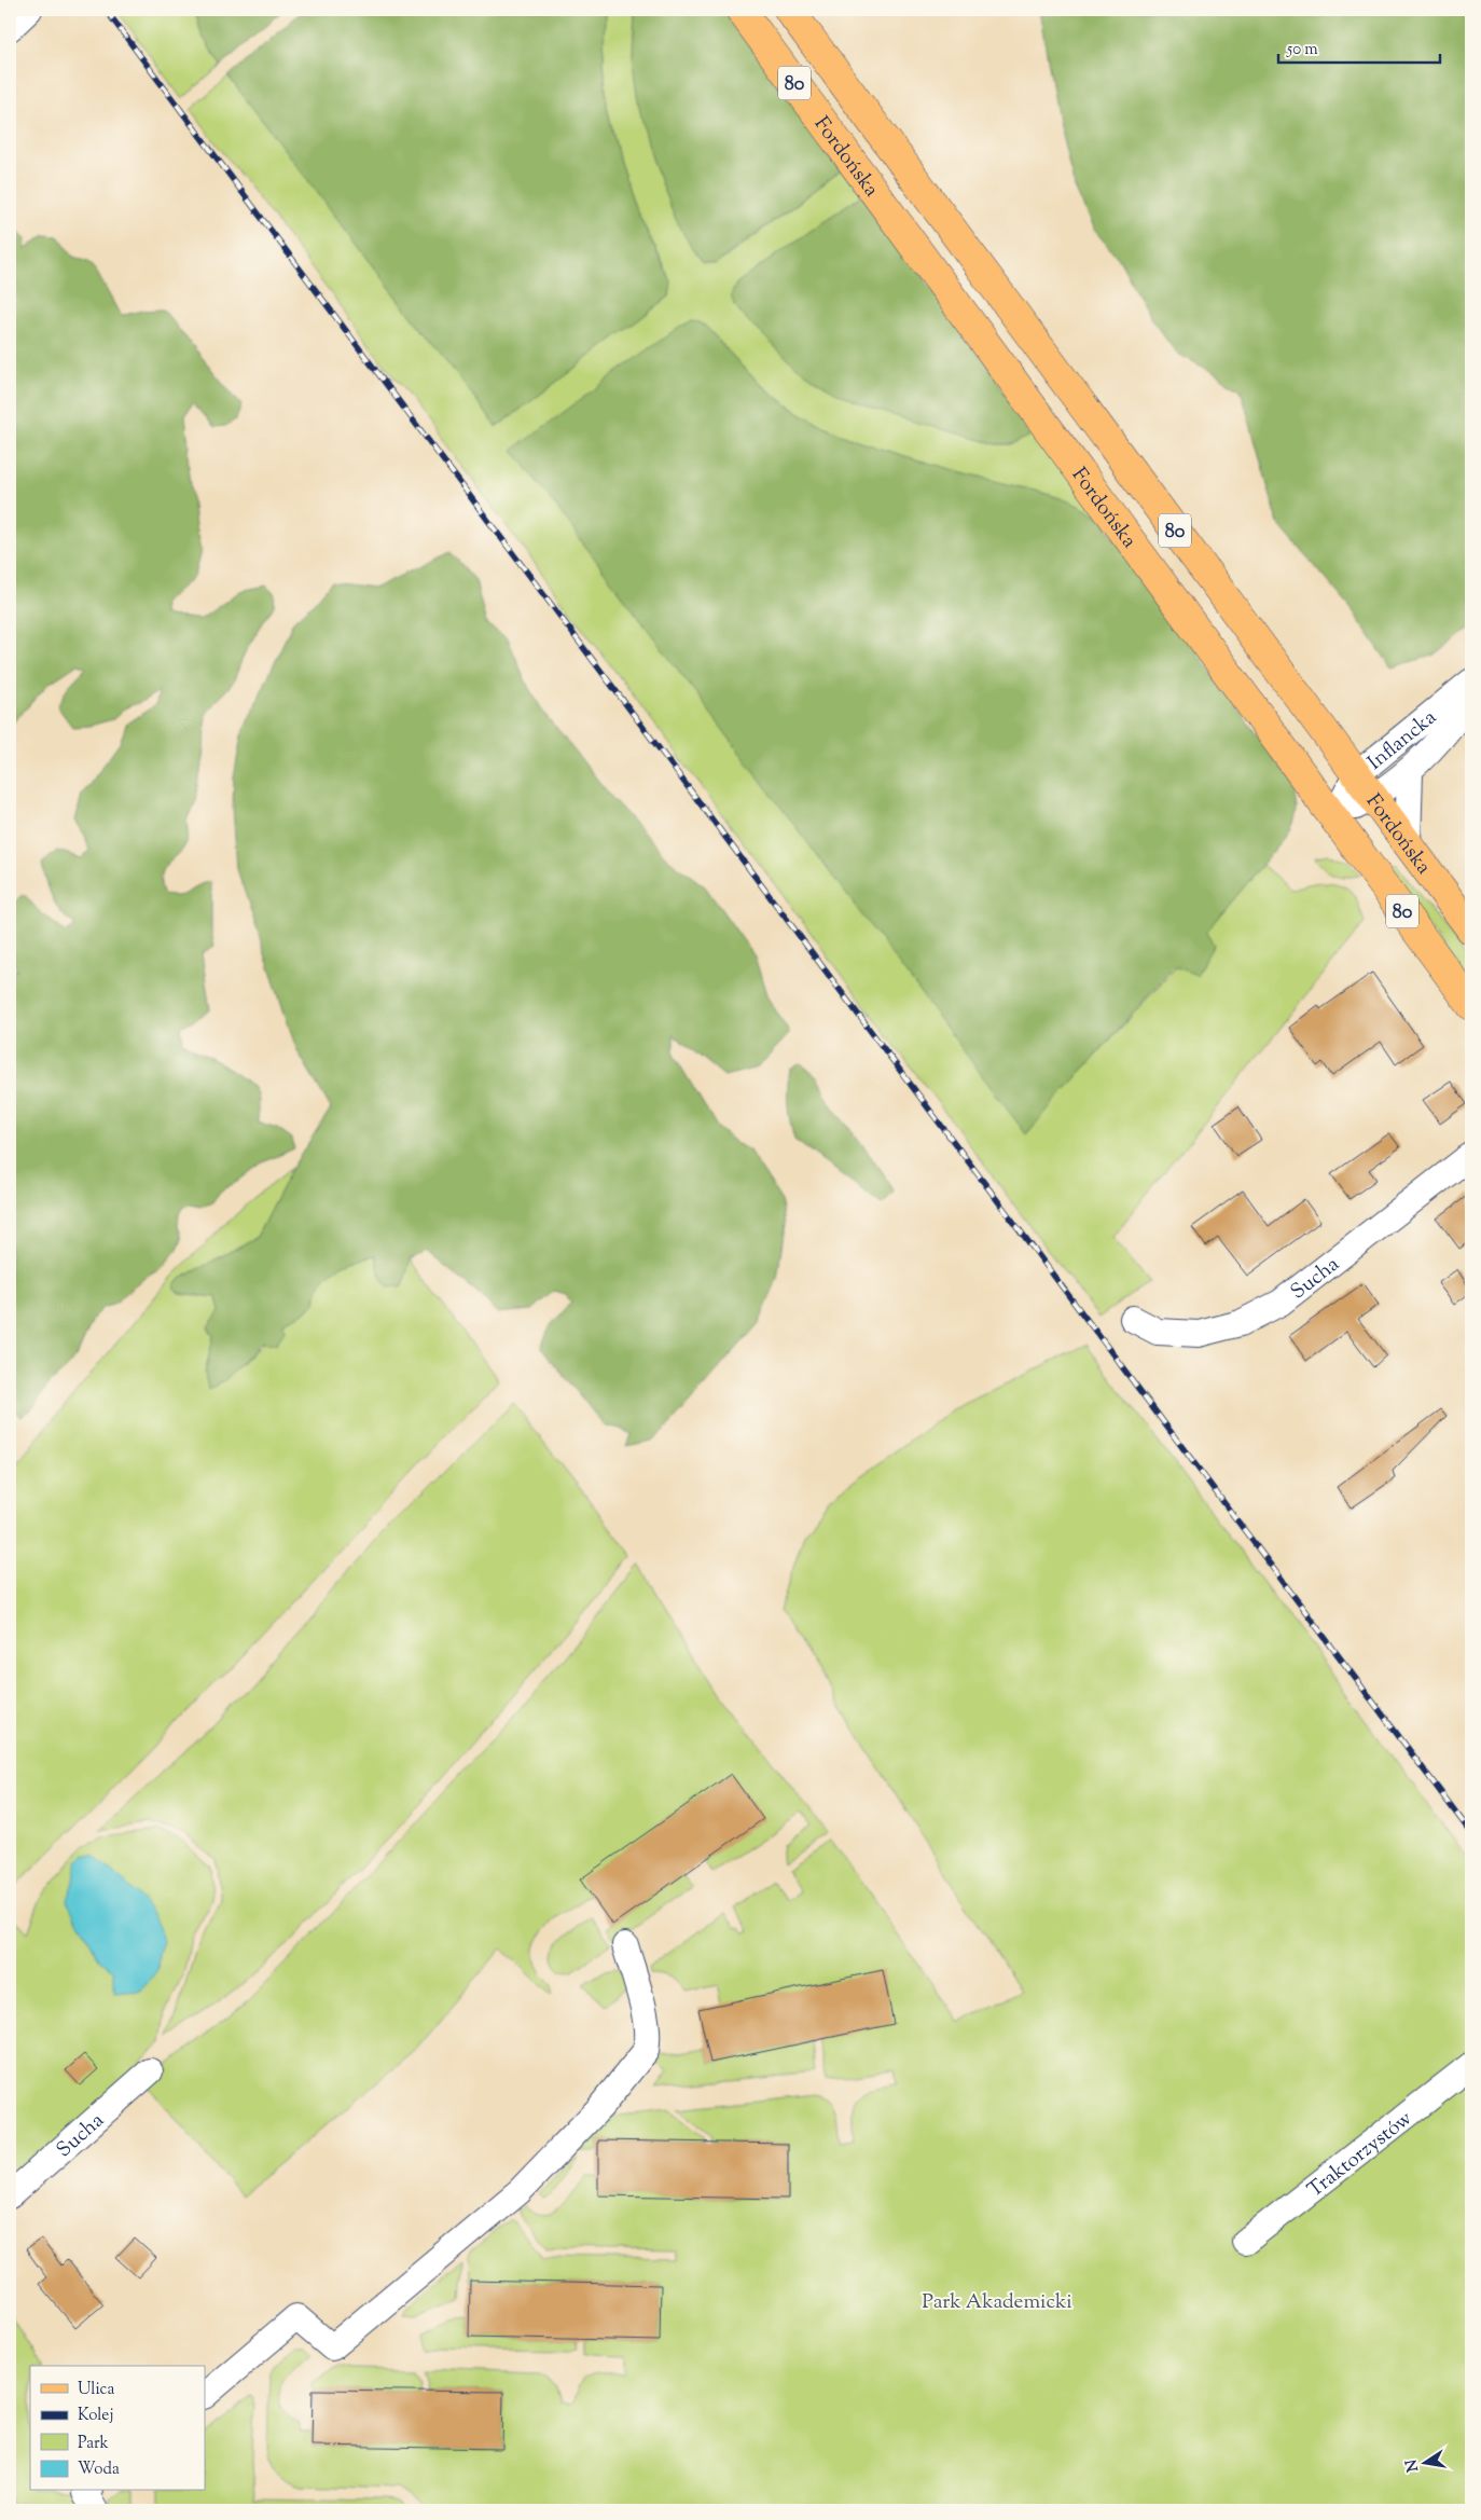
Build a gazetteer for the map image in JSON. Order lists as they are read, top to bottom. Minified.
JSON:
{"streets":{"main road":["80","Fordońska"],"street":["Inflancka","Sucha","Traktorzystów"]},"crossings":[["Fordońska","Inflancka"]],"parks":["Park Akademicki"],"legend":["Ulica","Kolej","Park","Woda"],"scale_bar":"50 m","north":"left"}
